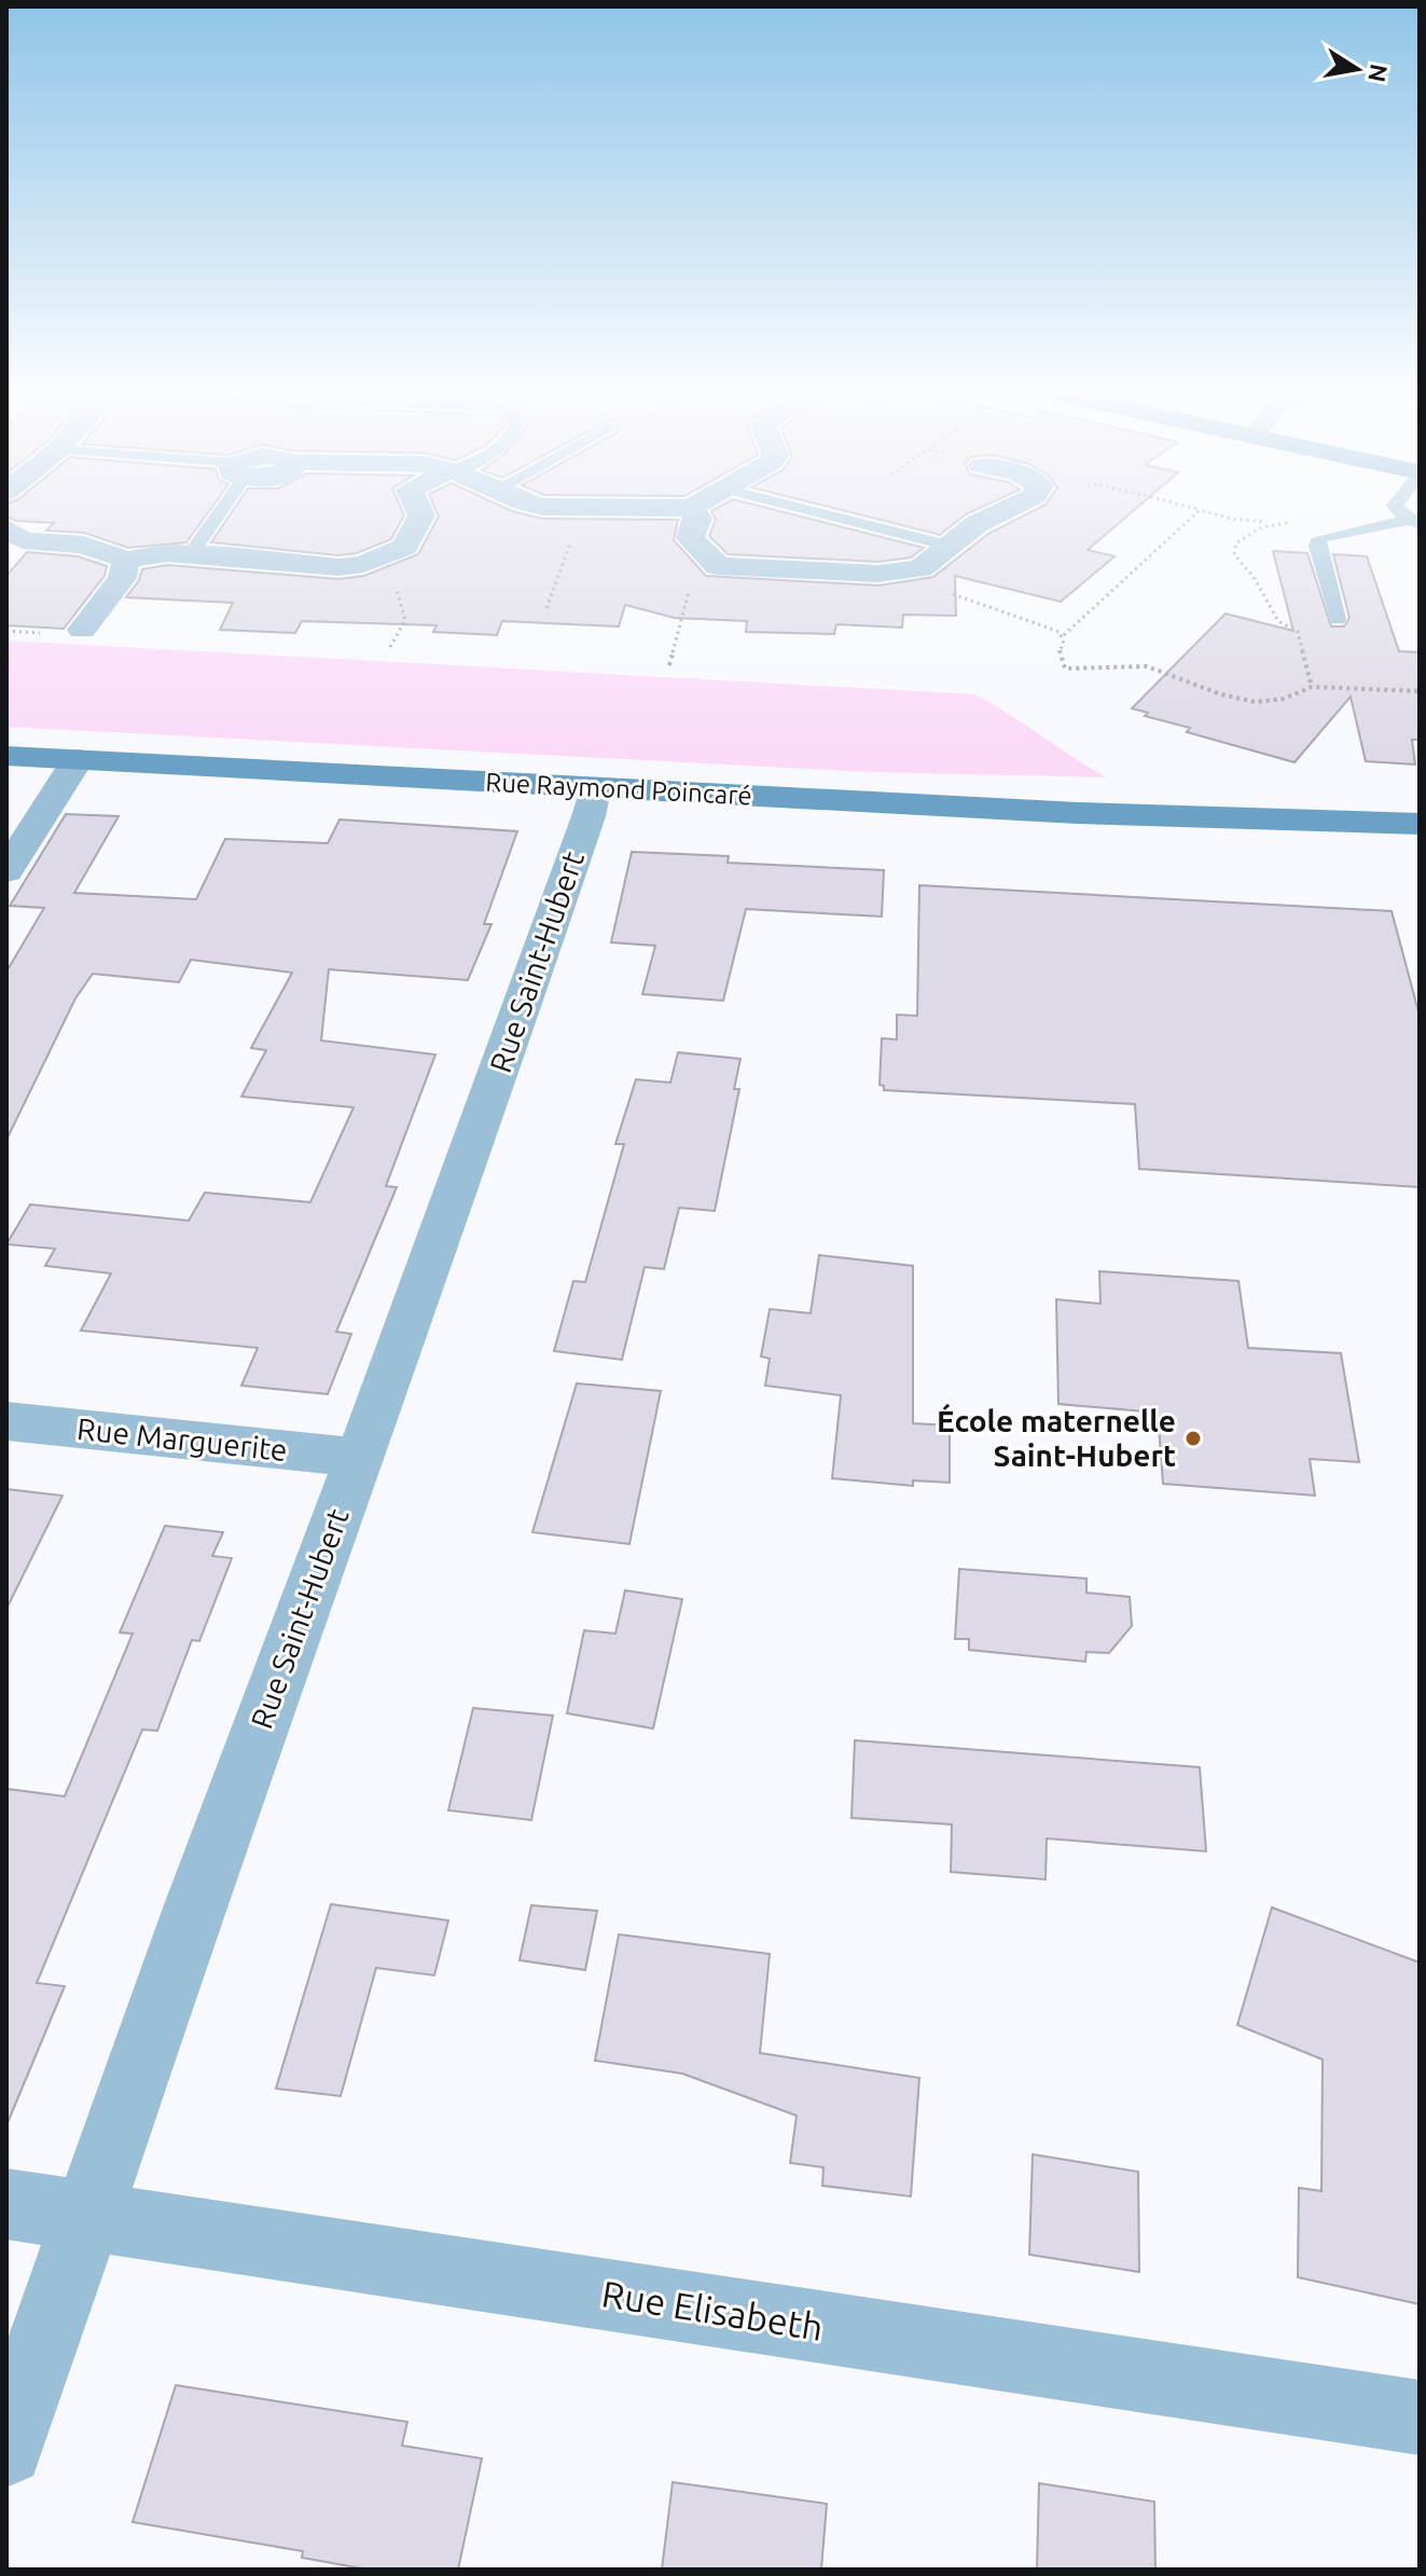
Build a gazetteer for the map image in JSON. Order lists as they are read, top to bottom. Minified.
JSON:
{"streets":{"main road":["Rue Raymond Poincaré"],"street":["Rue Saint-Hubert","Rue Marguerite","Rue Elisabeth"]},"crossings":[["Rue Raymond Poincaré","Rue Saint-Hubert"],["Rue Saint-Hubert","Rue Marguerite"],["Rue Saint-Hubert","Rue Elisabeth"]],"places":["École maternelle Saint-Hubert"],"north":"right"}
